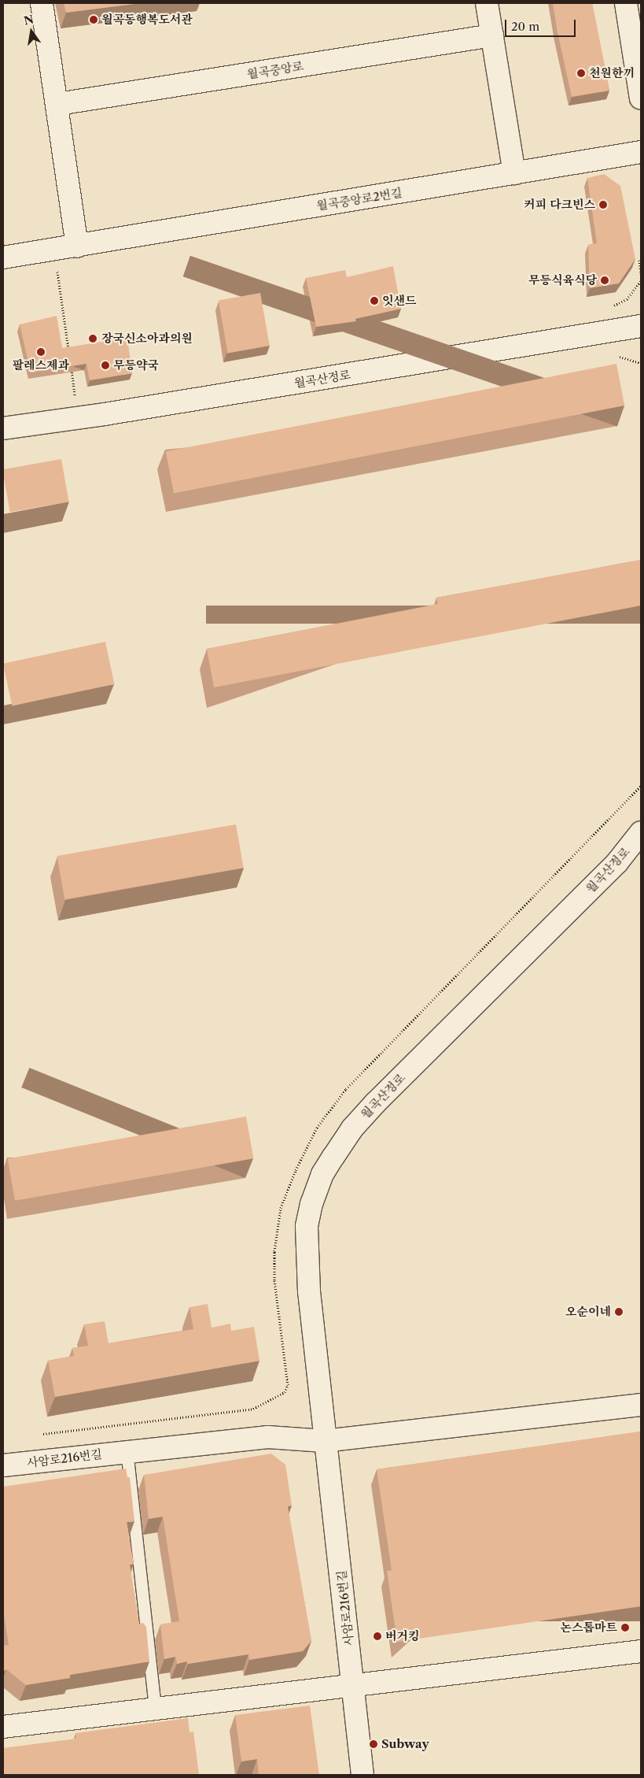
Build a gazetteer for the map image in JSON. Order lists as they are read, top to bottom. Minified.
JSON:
{"streets":{"street":["월곡중앙로","월곡중앙로2번길","월곡산정로","사암로216번길"]},"crossings":[["월곡산정로","사암로216번길"]],"places":["월곡동행복도서관","천원한끼","커피 다크빈스","무등식육식당","잇샌드","장국신소아과의원","팔레스제과","무등약국","오순이네","논스톱마트","버거킹","Subway"],"scale_bar":"20 m","north":"top"}
